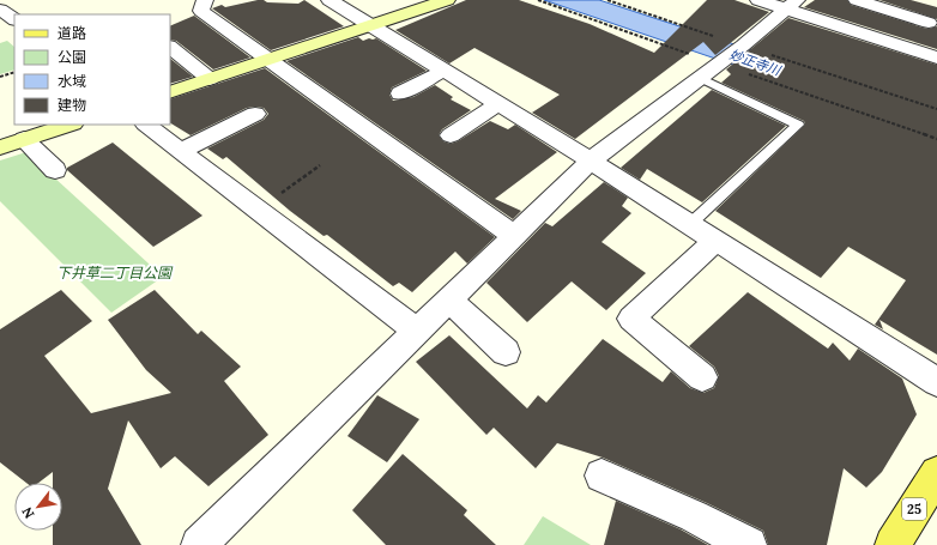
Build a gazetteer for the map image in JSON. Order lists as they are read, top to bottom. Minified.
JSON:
{"streets":{"main road":["25"]},"water":["妙正寺川"],"parks":["下井草二丁目公園"],"legend":["道路","公園","水域","建物"],"north":"bottom left"}
